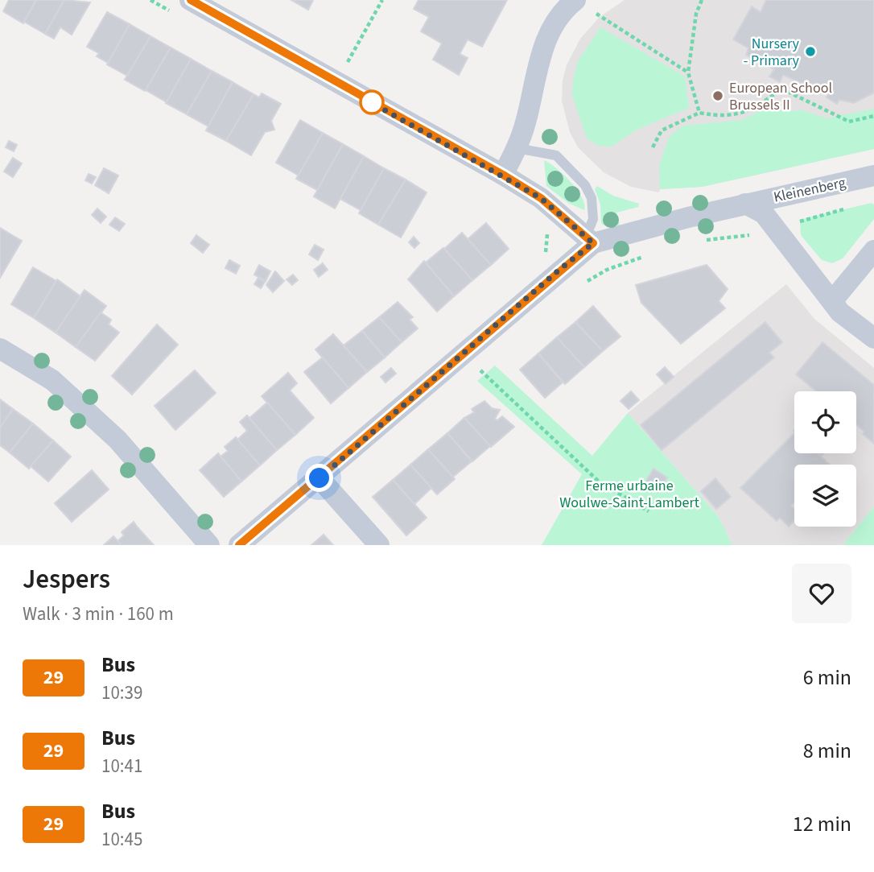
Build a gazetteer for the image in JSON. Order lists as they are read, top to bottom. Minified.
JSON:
{"streets":{"street":["Kleinenberg"]},"parks":["Ferme urbaine Woulwe-Saint-Lambert"],"places":["Nursery - Primary","European School Brussels II"],"lines":["bus line 29"],"page":{"heading":["Jespers","Walk · 3 min · 160 m"],"list":[{"mark":"29","name":"Bus","note":"10:39","value":"6 min"},{"mark":"29","name":"Bus","note":"10:41","value":"8 min"},{"mark":"29","name":"Bus","note":"10:45","value":"12 min"}]}}
